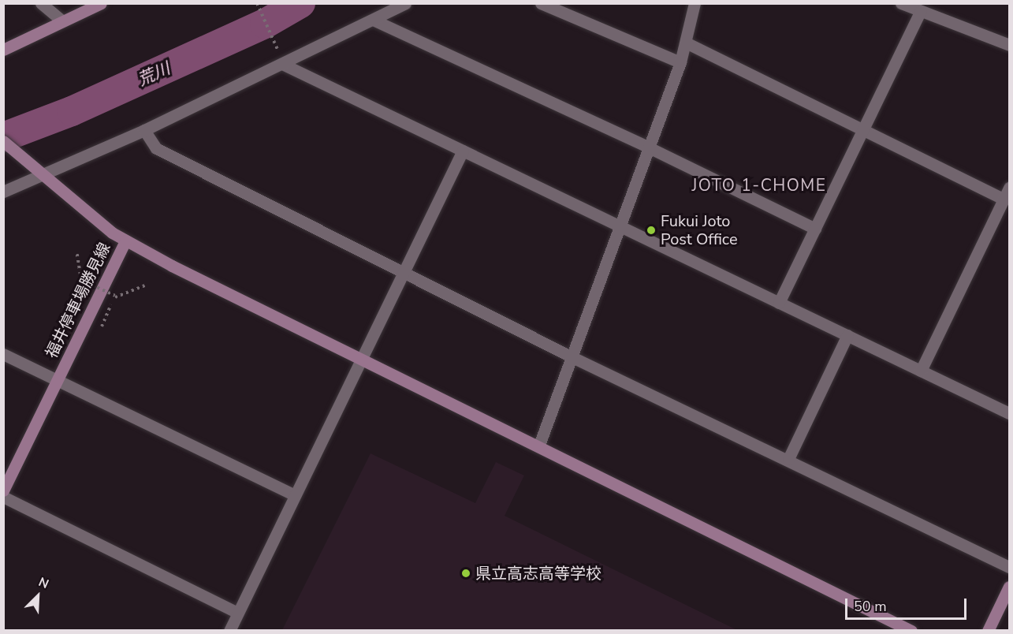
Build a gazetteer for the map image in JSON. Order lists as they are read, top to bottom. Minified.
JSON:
{"streets":{"street":["福井停車場勝見線"]},"districts":["JOTO 1-CHOME"],"water":["荒川"],"places":["Fukui Joto Post Office","県立高志高等学校"],"scale_bar":"50 m","north":"top right"}
